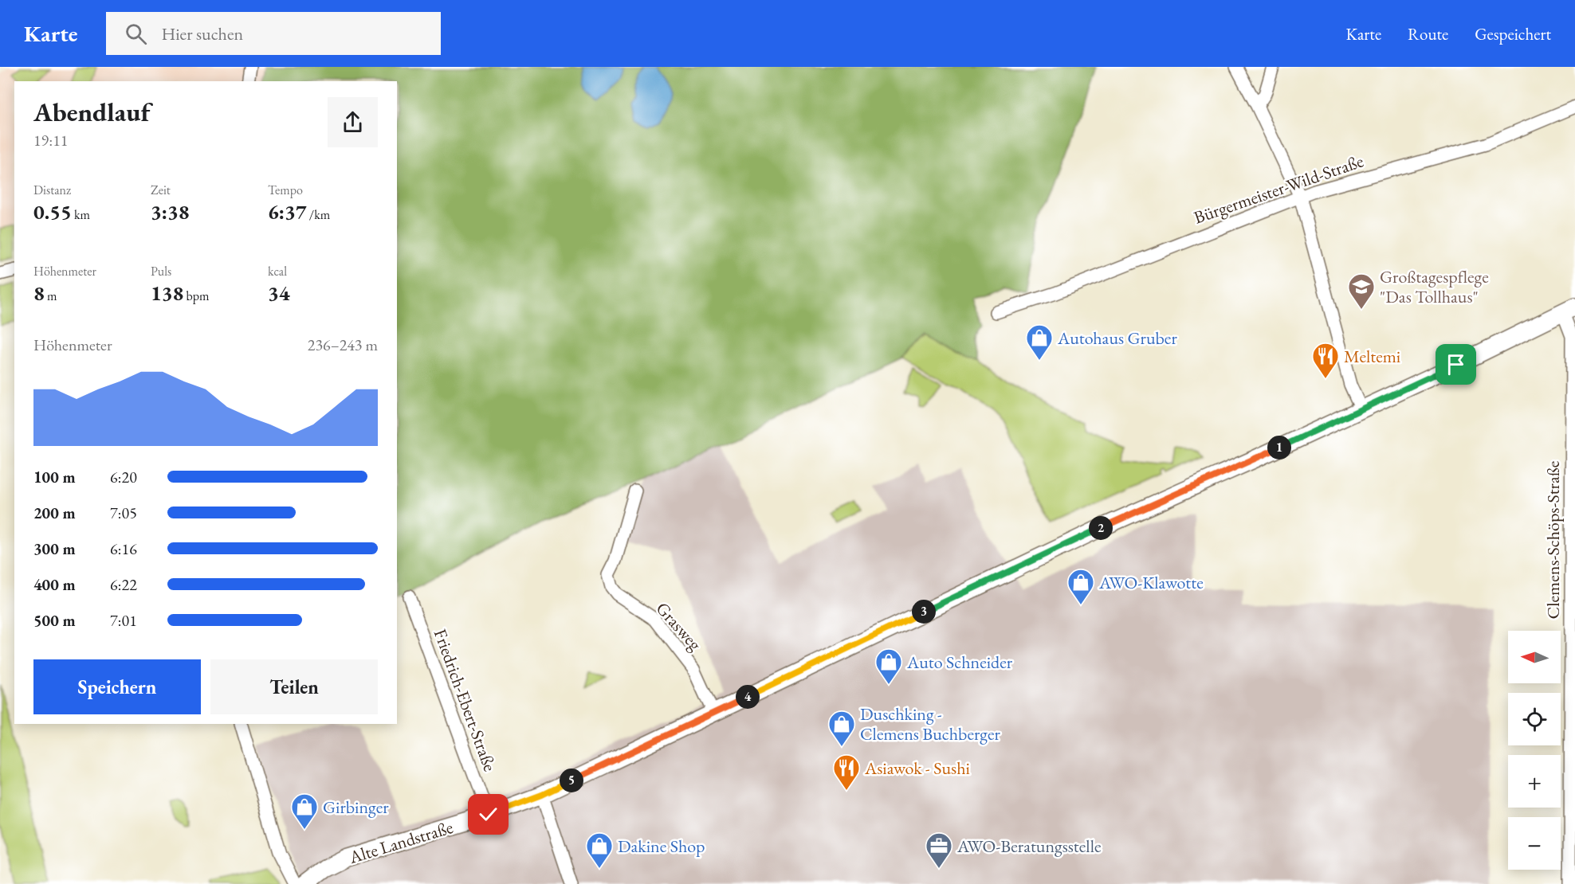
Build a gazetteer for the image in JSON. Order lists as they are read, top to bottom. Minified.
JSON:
{"streets":{"main road":["Alte Landstraße"],"street":["Bürgermeister-Wild-Straße","Clemens-Schöps-Straße","Grasweg","Friedrich-Ebert-Straße"]},"crossings":[["Clemens-Schöps-Straße","Alte Landstraße"],["Grasweg","Alte Landstraße"],["Friedrich-Ebert-Straße","Alte Landstraße"]],"places":{"school or university":["Großtagespflege \"Das Tollhaus\""],"shop":["Autohaus Gruber","AWO-Klawotte","Auto Schneider","Duschking - Clemens Buchberger","Girbinger","Dakine Shop"],"restaurant":["Meltemi","Asiawok - Sushi"],"office":["AWO-Beratungsstelle"]},"north":"left","page":{"header":"Karte","search":"Hier suchen","nav":["Karte","Route","Gespeichert"],"heading":["Abendlauf","19:11"],"stats":[["Distanz","0.55 km"],["Zeit","3:38"],["Tempo","6:37 /km"],["Höhenmeter","8 m"],["Puls","138 bpm"],["kcal","34"]],"chart":["Höhenmeter","236–243 m"],"pins":["1","2","3","4","5"],"list":[{"name":"100 m","note":"6:20"},{"name":"200 m","note":"7:05"},{"name":"300 m","note":"6:16"},{"name":"400 m","note":"6:22"},{"name":"500 m","note":"7:01"}],"map_buttons":["+","−"],"buttons":["Speichern","Teilen"]}}
